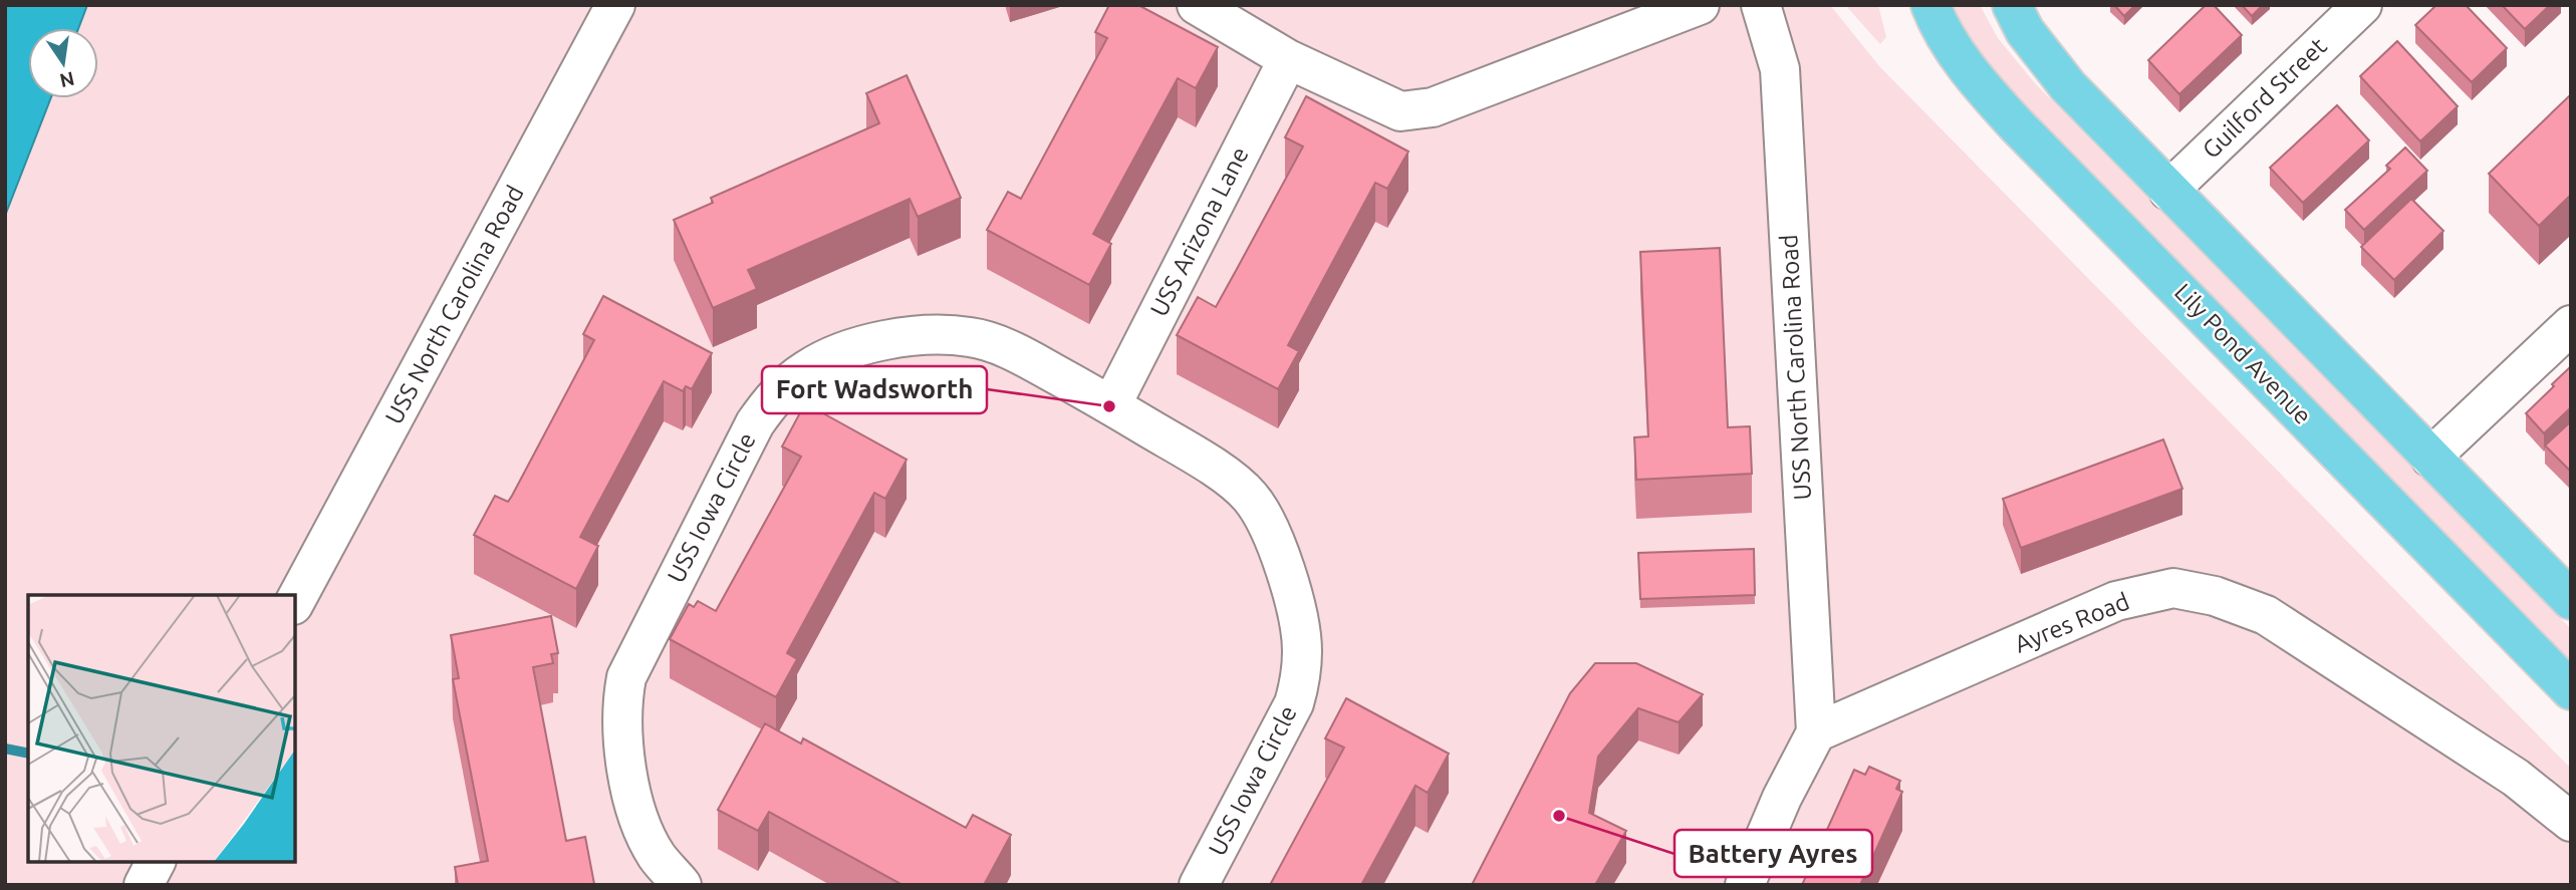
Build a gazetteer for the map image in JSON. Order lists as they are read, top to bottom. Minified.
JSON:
{"streets":{"main road":["Lily Pond Avenue"],"street":["Guilford Street","USS Arizona Lane","USS North Carolina Road","USS Iowa Circle","Ayres Road"]},"crossings":[["USS Arizona Lane","USS Iowa Circle"],["USS North Carolina Road","Ayres Road"]],"places":["Fort Wadsworth","Battery Ayres"],"north":"bottom"}
